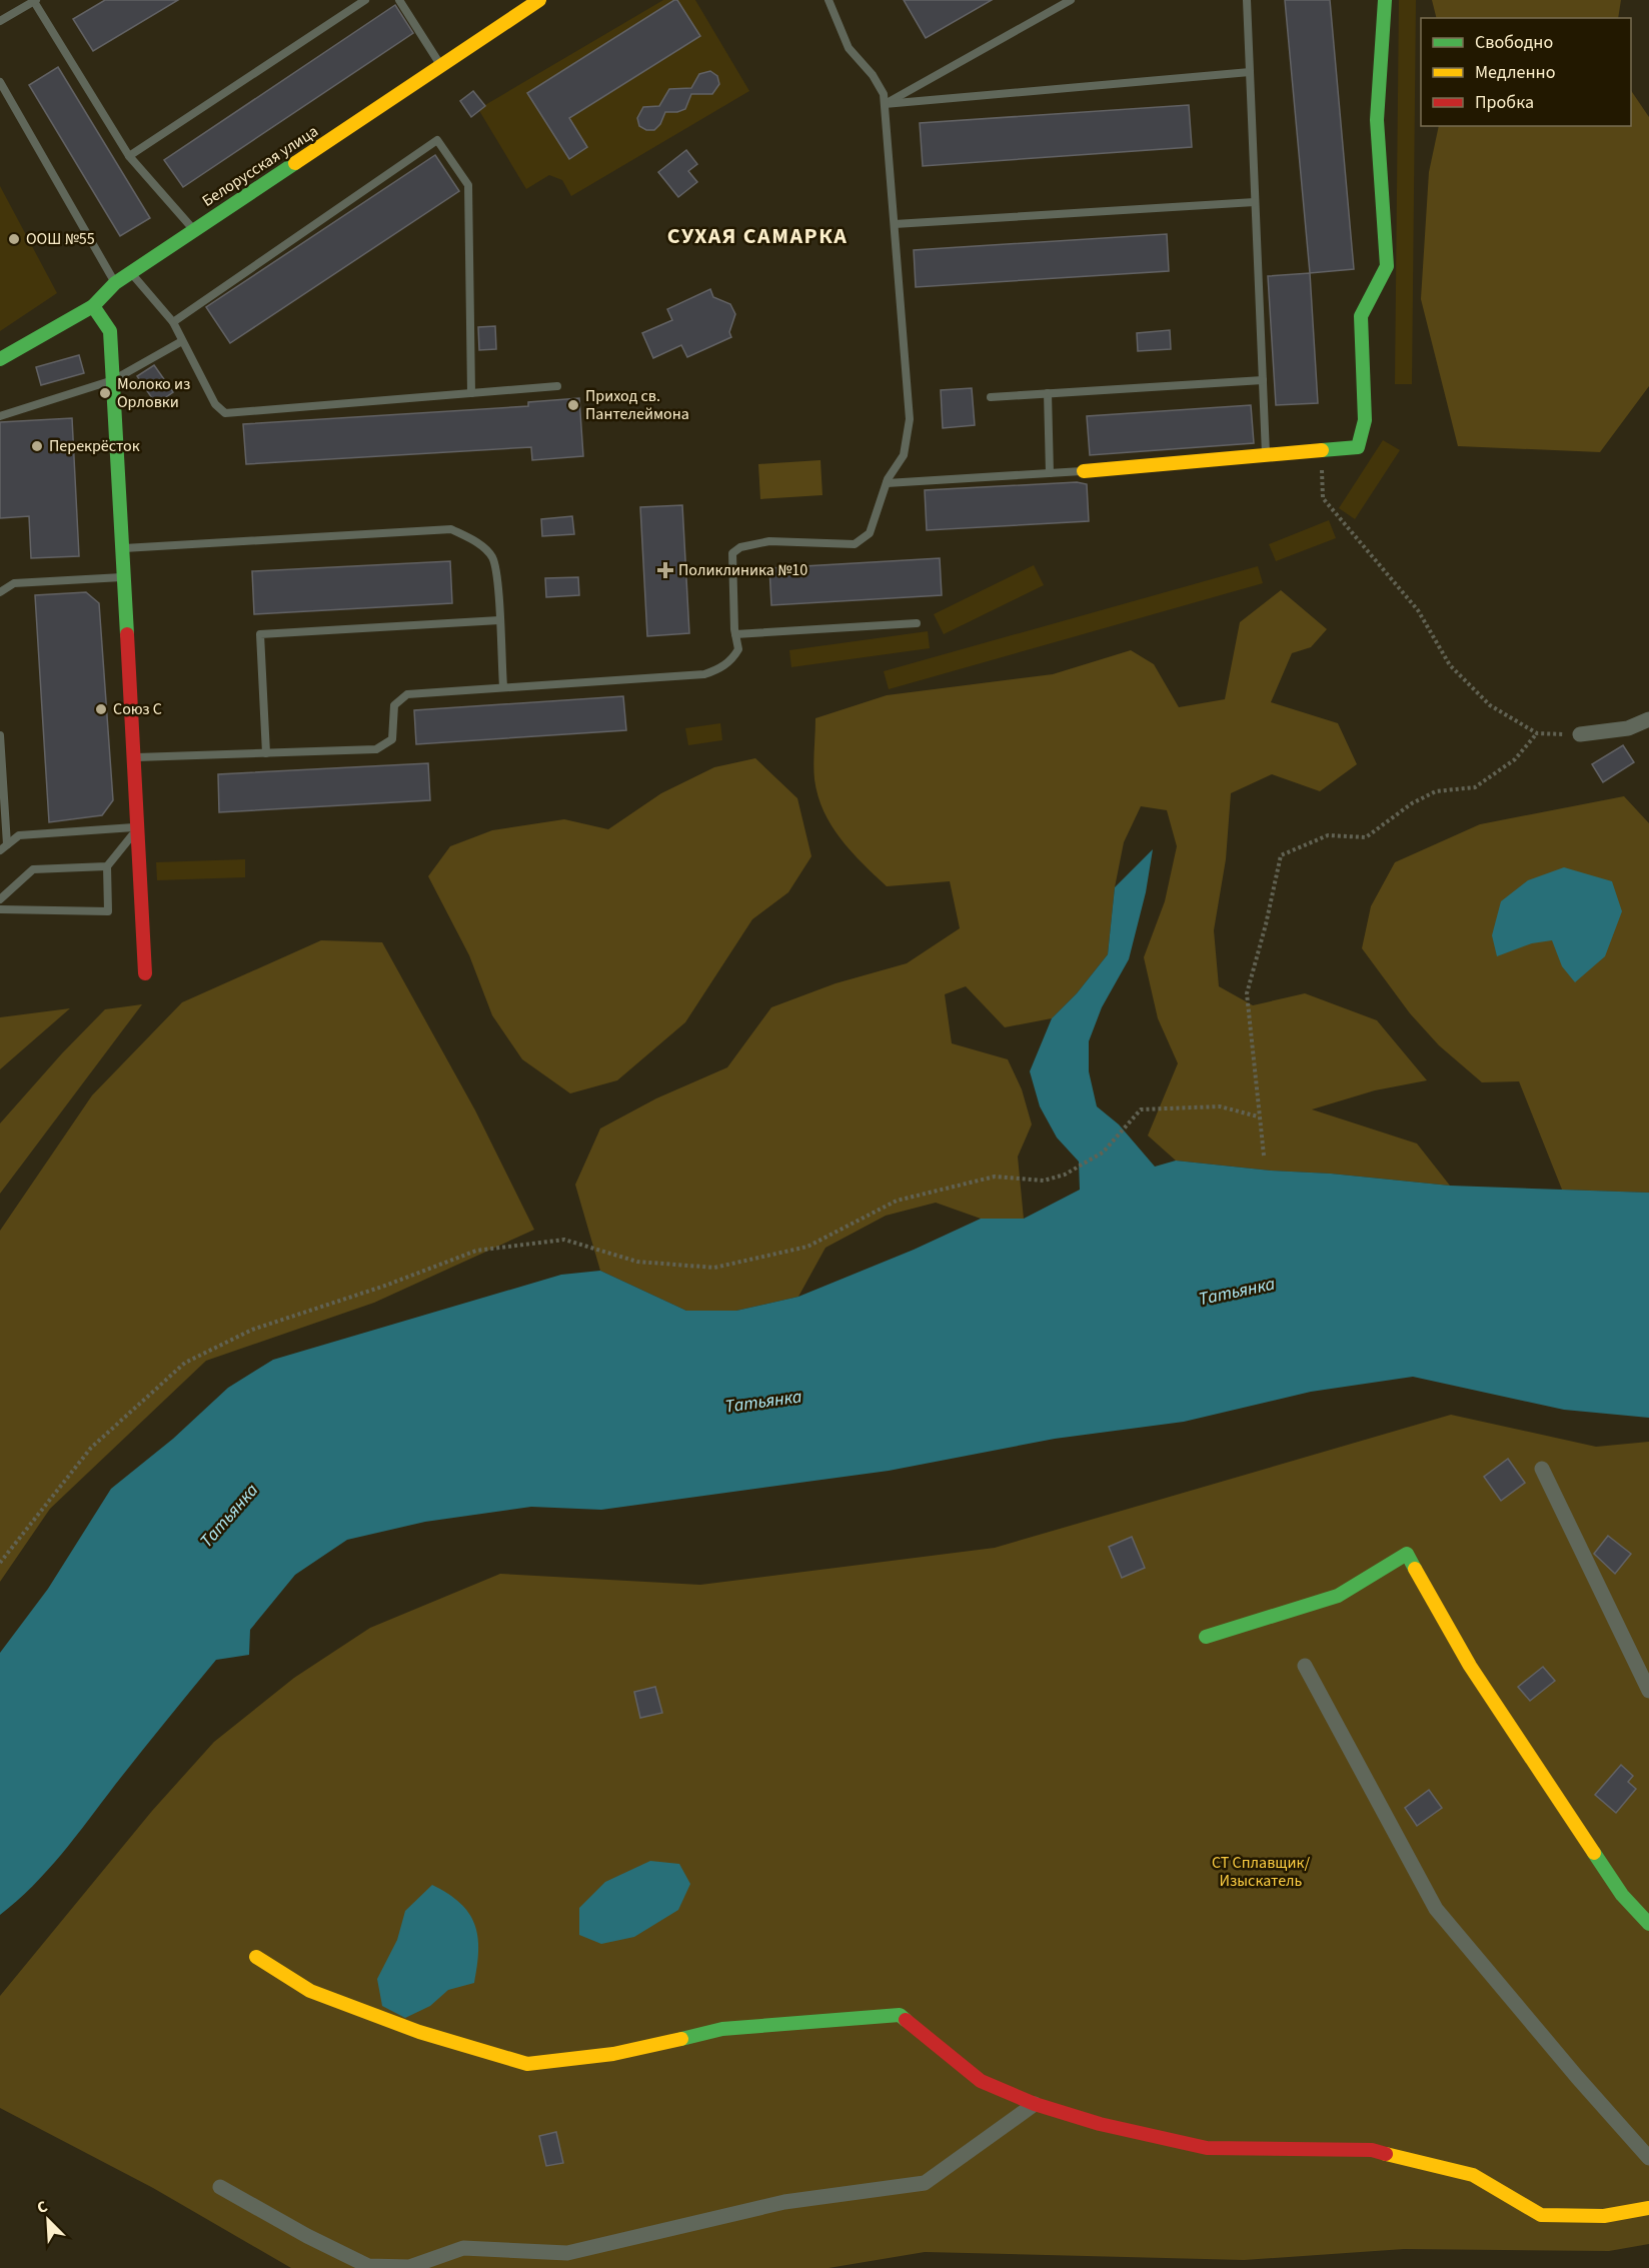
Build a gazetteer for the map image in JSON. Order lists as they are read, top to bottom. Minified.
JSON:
{"streets":{"street":["Белорусская улица"]},"districts":["СУХАЯ САМАРКА"],"water":["Татьянка"],"parks":["СТ Сплавщик/ Изыскатель"],"places":{"other":["ООШ №55","Молоко из Орловки","Приход св. Пантелеймона","Перекрёсток","Союз С"],"health":["Поликлиника №10"]},"legend":["Свободно","Медленно","Пробка"],"north":"top left"}
